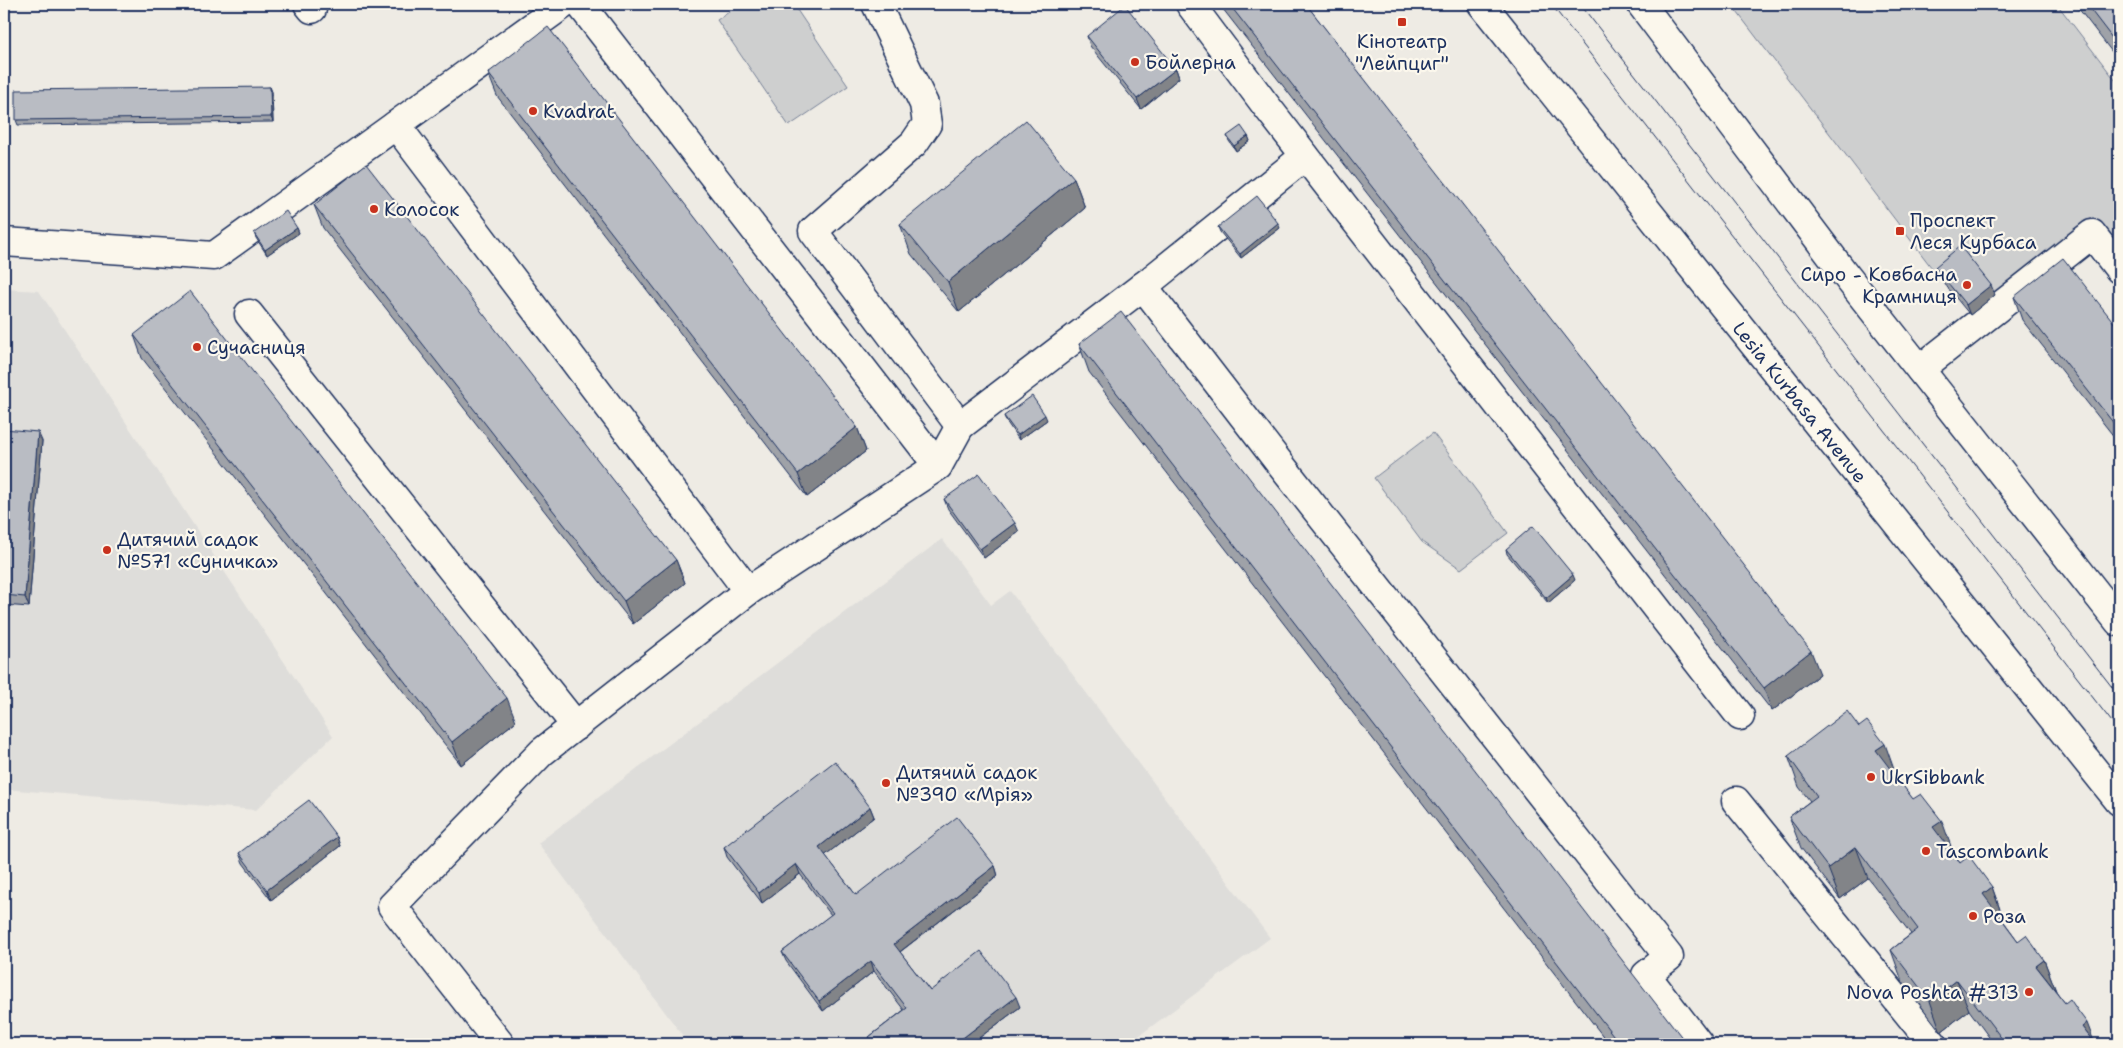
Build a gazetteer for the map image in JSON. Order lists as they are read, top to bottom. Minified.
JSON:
{"streets":{"main road":["Lesia Kurbasa Avenue"]},"places":{"transit":["Кінотеатр \"Лейпциг\"","Проспект Леся Курбаса"],"other":["Бойлерна","Kvadrat","Колосок","Сиро - Ковбасна Крамниця","Сучасниця","Дитячий садок №571 «Суничка»","UkrSibbank","Дитячий садок №390 «Мрія»","Tascombank","Роза","Nova Poshta #313"]}}
